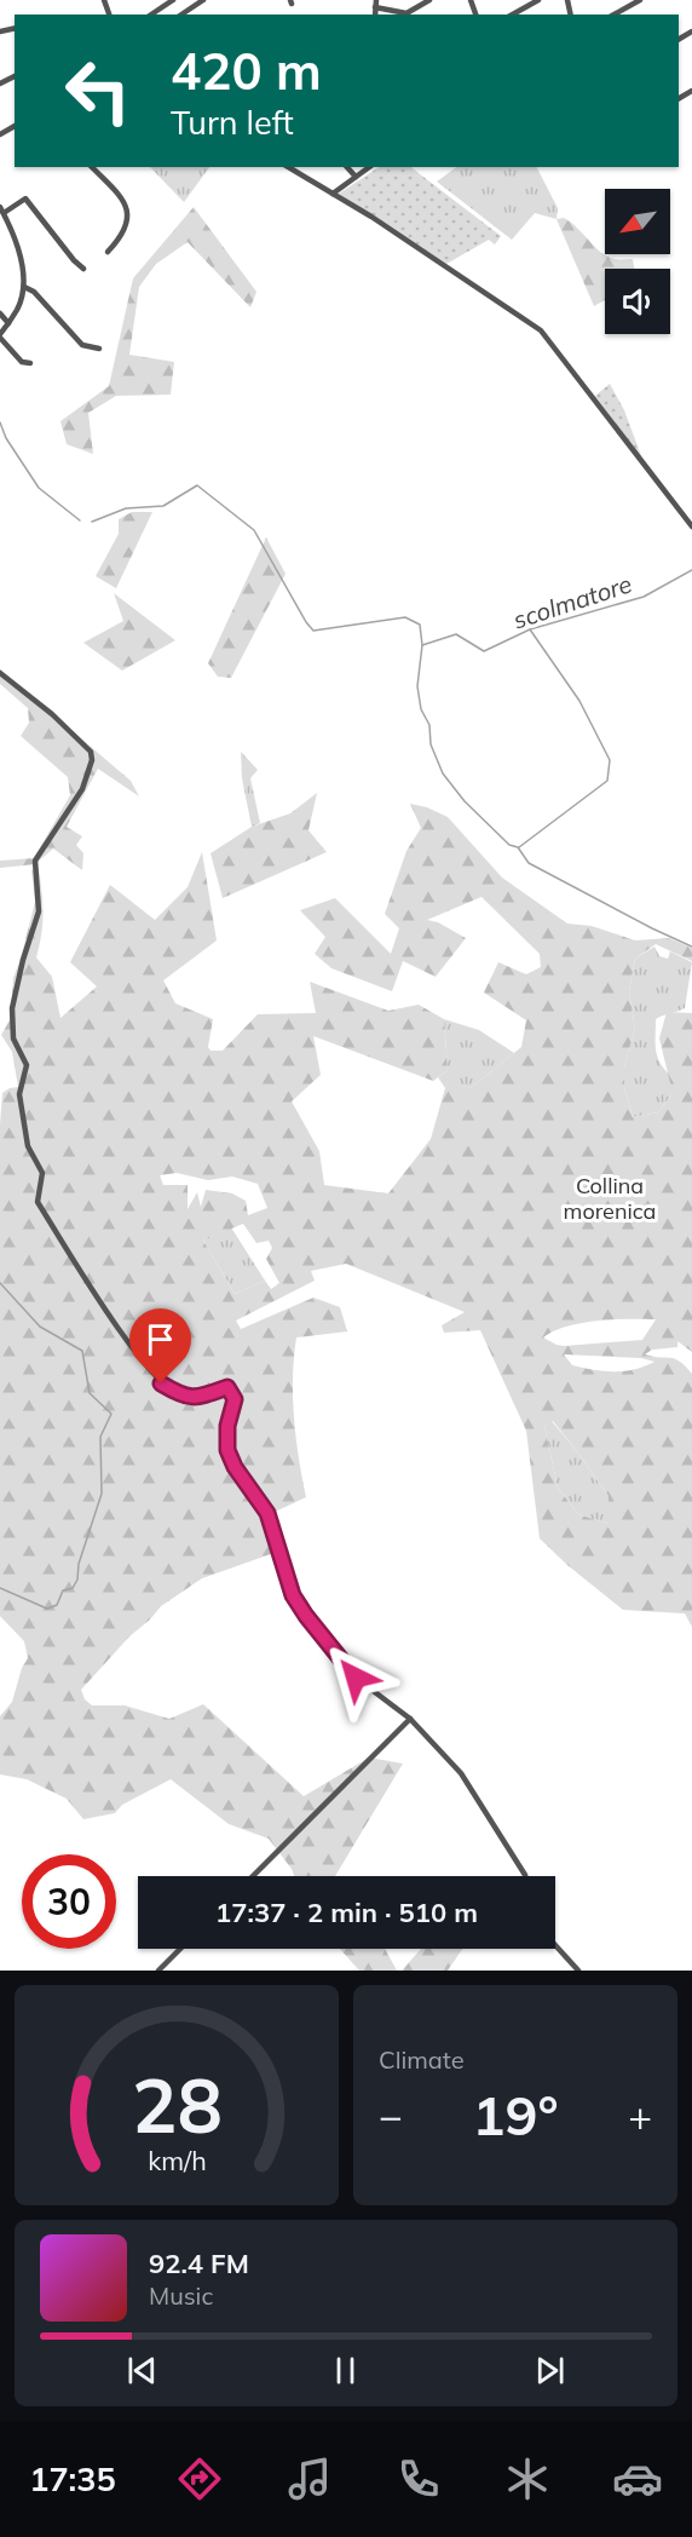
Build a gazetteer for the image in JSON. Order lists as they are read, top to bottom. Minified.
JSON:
{"water":["scolmatore"],"parks":["Collina morenica"],"north":"bottom left","page":{"turn":["420 m","Turn left"],"limit":"30","trip":"17:37 · 2 min · 510 m","tile":"Climate","heat":["−","19°","+"],"song":["92.4 FM","Music"],"tabs":"17:35","gauge":["28","km/h"]}}
